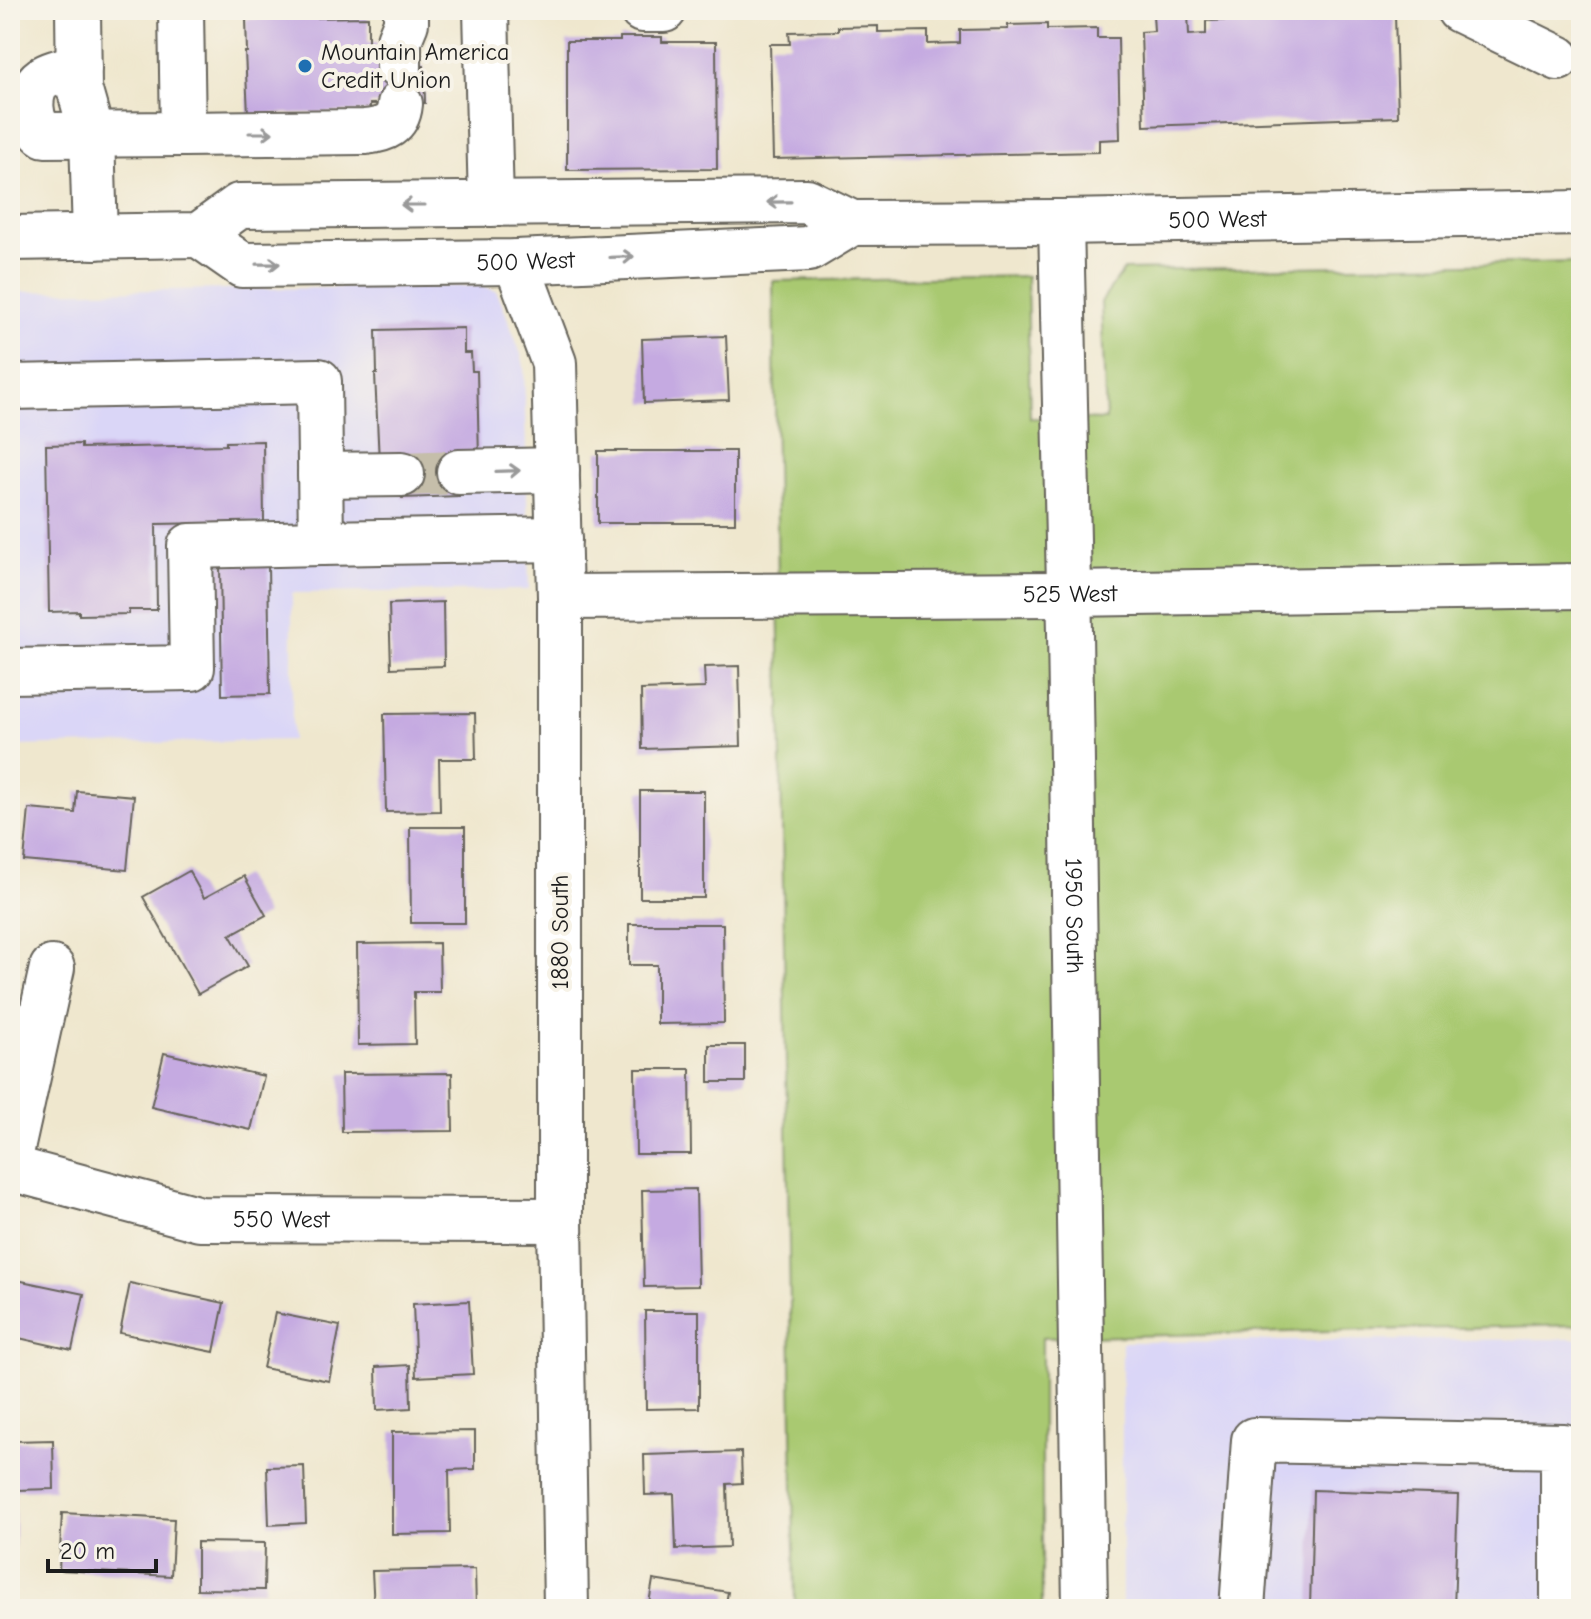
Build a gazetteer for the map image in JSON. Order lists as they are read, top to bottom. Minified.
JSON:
{"streets":{"street":["500 West","525 West","1950 South","1880 South","550 West"]},"crossings":[["500 West","1950 South"],["500 West","1880 South"],["525 West","1950 South"],["525 West","1880 South"],["1880 South","550 West"]],"places":["Mountain America Credit Union"],"scale_bar":"20 m"}
